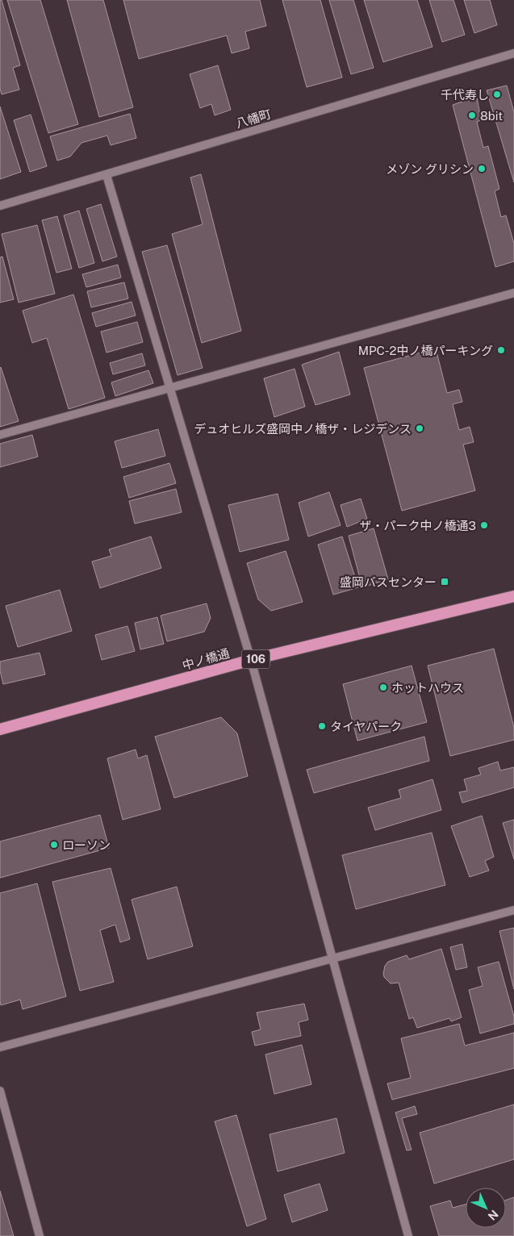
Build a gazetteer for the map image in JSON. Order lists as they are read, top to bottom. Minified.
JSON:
{"streets":{"highway":["中ノ橋通","106"],"street":["八幡町"]},"places":{"other":["千代寿し","8bit","メゾン グリシン","MPC-2中ノ橋パーキング","デュオヒルズ盛岡中ノ橋ザ・レジデンス","ザ・パーク中ノ橋通3","ホットハウス","タイヤパーク","ローソン"],"transit":["盛岡バスセンター"]},"north":"bottom right"}
